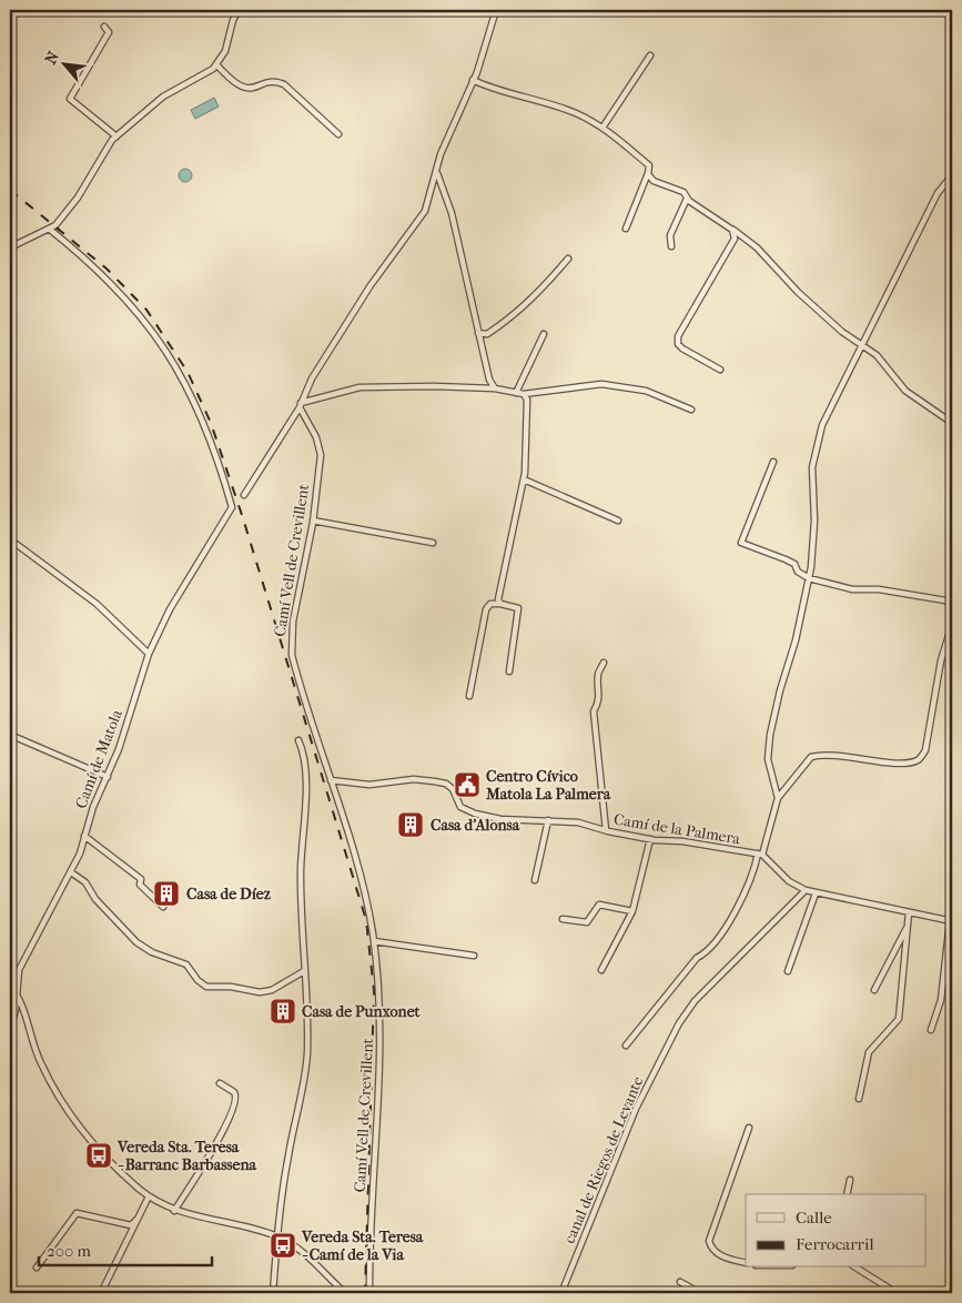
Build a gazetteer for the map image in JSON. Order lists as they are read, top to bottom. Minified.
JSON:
{"streets":{"street":["Camí Vell de Crevillent","Camí de Matola","Camí de la Palmera","canal de Riegos de Levante"]},"crossings":[["Camí Vell de Crevillent","Camí de la Palmera"]],"places":{"public building":["Centro Cívico Matola La Palmera"],"building":["Casa d'Alonsa","Casa de Díez","Casa de Punxonet"],"bus stop":["Vereda Sta. Teresa - Barranc Barbassena","Vereda Sta. Teresa - Camí de la Via"]},"legend":["Calle","Ferrocarril"],"scale_bar":"200 m","north":"top left"}
